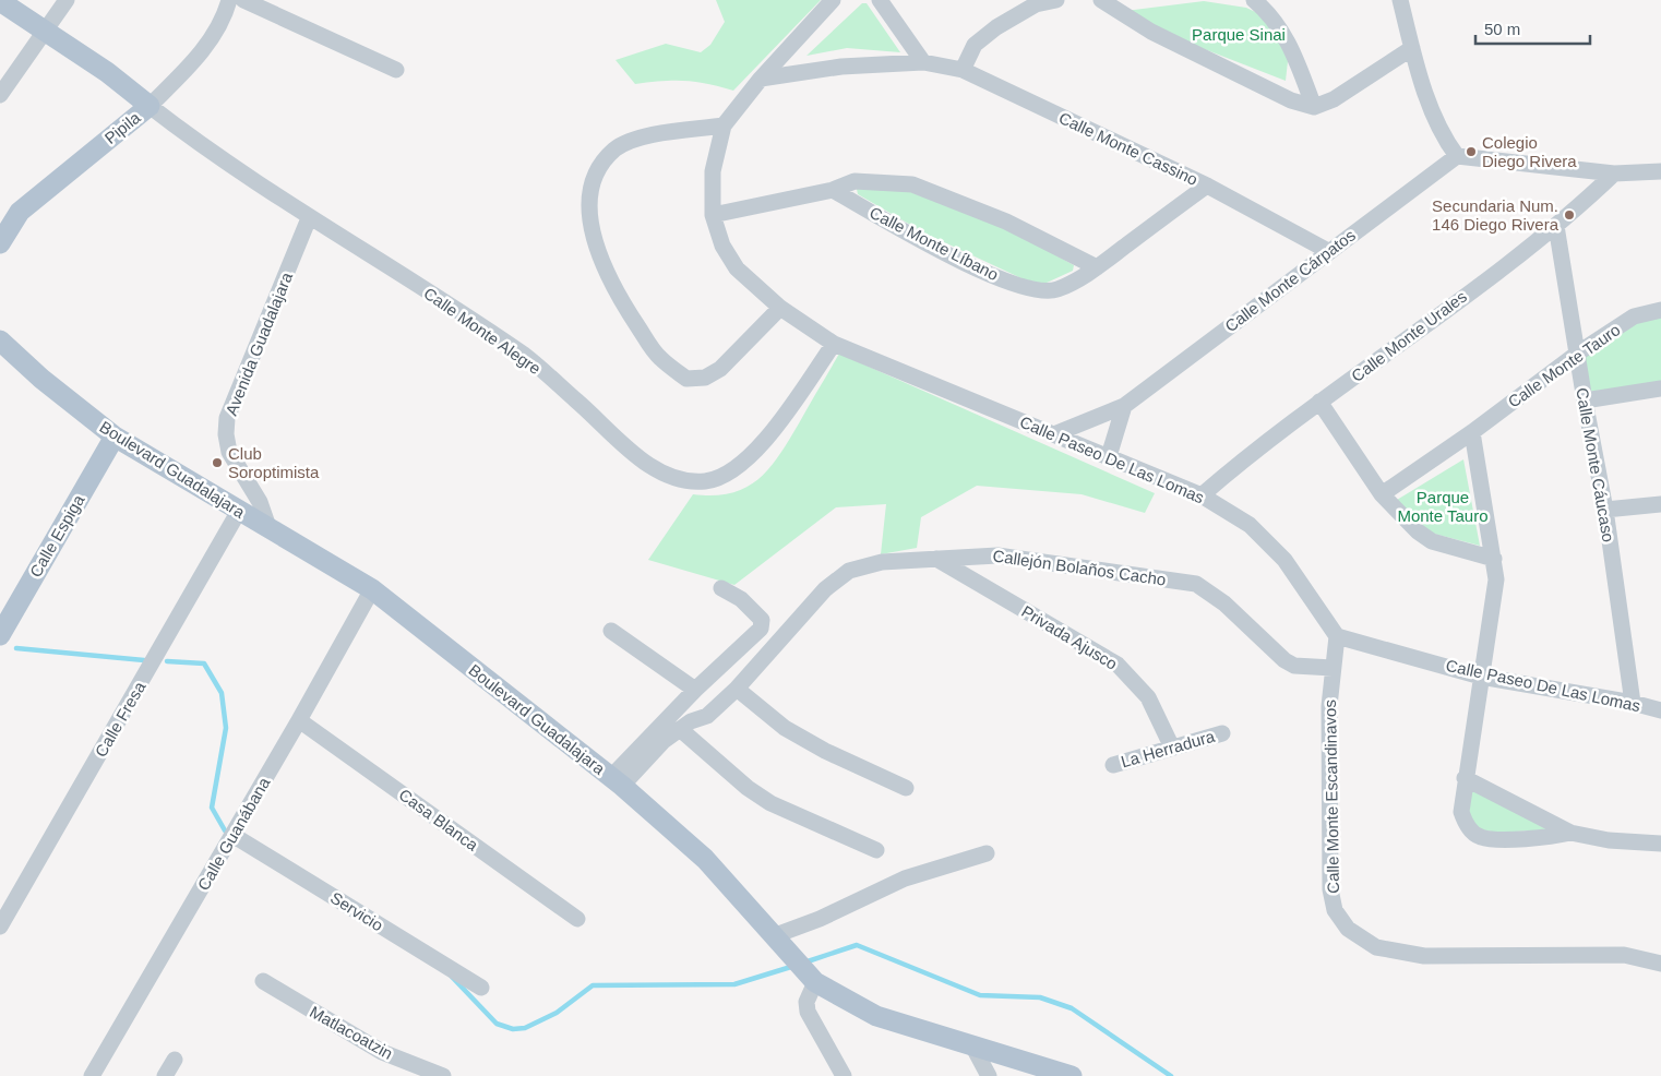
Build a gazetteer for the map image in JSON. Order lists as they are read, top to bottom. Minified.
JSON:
{"streets":{"main road":["Pipila","Boulevard Guadalajara","Calle Espiga"],"street":["Calle Monte Cassino","Calle Monte Líbano","Calle Monte Cárpatos","Calle Monte Alegre","Calle Monte Urales","Avenida Guadalajara","Calle Monte Tauro","Calle Paseo De Las Lomas","Calle Monte Cáucaso","Callejón Bolaños Cacho","Privada Ajusco","Calle Fresa","La Herradura","Calle Monte Escandinavos","Casa Blanca","Calle Guanábana","Servicio","Matlacoatzin"]},"crossings":[["Pipila","Calle Monte Alegre"],["Calle Monte Cassino","Calle Monte Líbano"],["Calle Monte Cassino","Calle Monte Cárpatos"],["Calle Monte Líbano","Calle Paseo De Las Lomas"],["Calle Monte Cárpatos","Calle Paseo De Las Lomas"],["Calle Monte Alegre","Avenida Guadalajara"],["Calle Monte Alegre","Calle Paseo De Las Lomas"],["Calle Monte Urales","Calle Paseo De Las Lomas"],["Calle Monte Urales","Calle Monte Cáucaso"],["Avenida Guadalajara","Boulevard Guadalajara"],["Calle Monte Tauro","Calle Monte Cáucaso"],["Calle Paseo De Las Lomas","Calle Monte Cáucaso"],["Calle Paseo De Las Lomas","Calle Monte Escandinavos"],["Boulevard Guadalajara","Calle Espiga"],["Boulevard Guadalajara","Callejón Bolaños Cacho"],["Boulevard Guadalajara","Calle Fresa"],["Boulevard Guadalajara","Calle Guanábana"],["Callejón Bolaños Cacho","Privada Ajusco"],["Callejón Bolaños Cacho","Calle Monte Escandinavos"],["Privada Ajusco","La Herradura"],["Casa Blanca","Calle Guanábana"],["Calle Guanábana","Servicio"]],"parks":["Parque Sinai","Parque Monte Tauro"],"places":["Colegio Diego Rivera","Secundaria Num. 146 Diego Rivera","Club Soroptimista"],"scale_bar":"50 m"}
